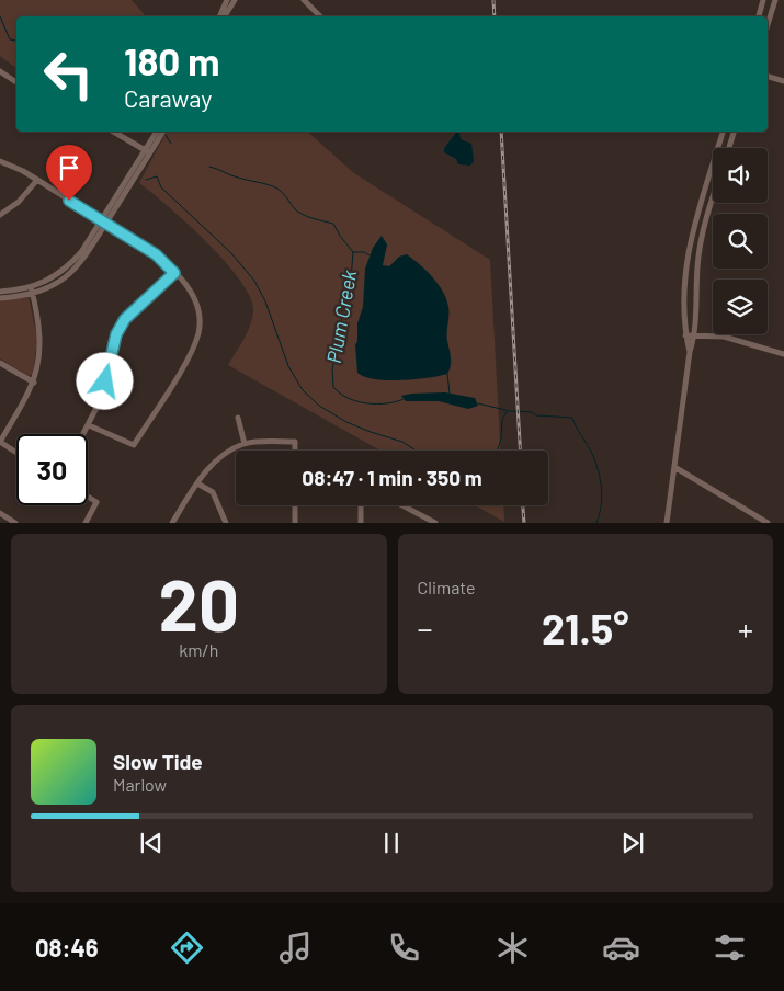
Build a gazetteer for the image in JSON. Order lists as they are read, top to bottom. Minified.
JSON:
{"water":["Plum Creek"],"page":{"turn":["180 m","Caraway"],"limit":"30","trip":"08:47 · 1 min · 350 m","tile":[["20","km/h"],"Climate"],"heat":["−","21.5°","+"],"song":["Slow Tide","Marlow"],"tabs":"08:46"}}
